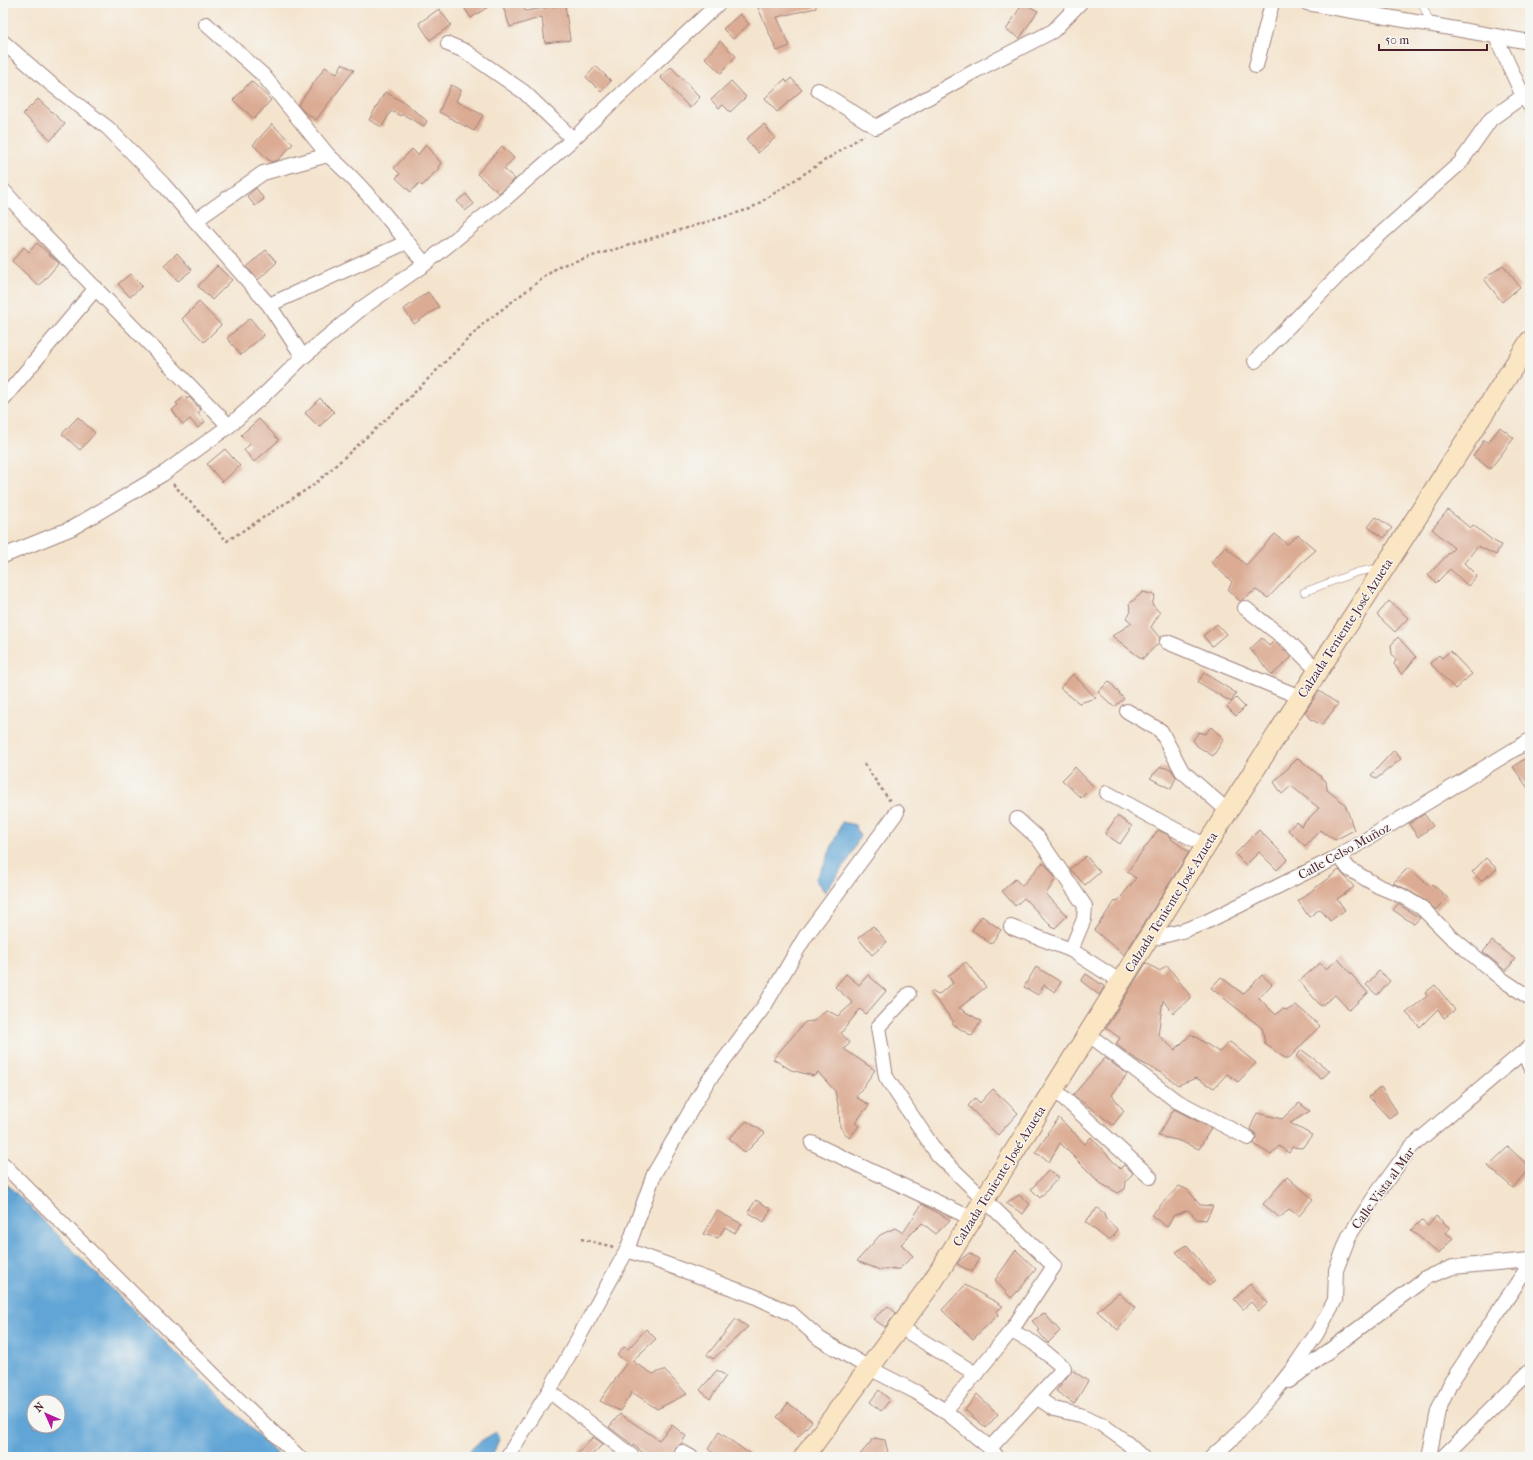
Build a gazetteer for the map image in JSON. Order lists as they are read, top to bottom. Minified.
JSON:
{"streets":{"main road":["Calzada Teniente José Azueta"],"street":["Calle Celso Muñoz","Calle Vista al Mar"]},"crossings":[["Calzada Teniente José Azueta","Calle Celso Muñoz"]],"scale_bar":"50 m","north":"top left"}
